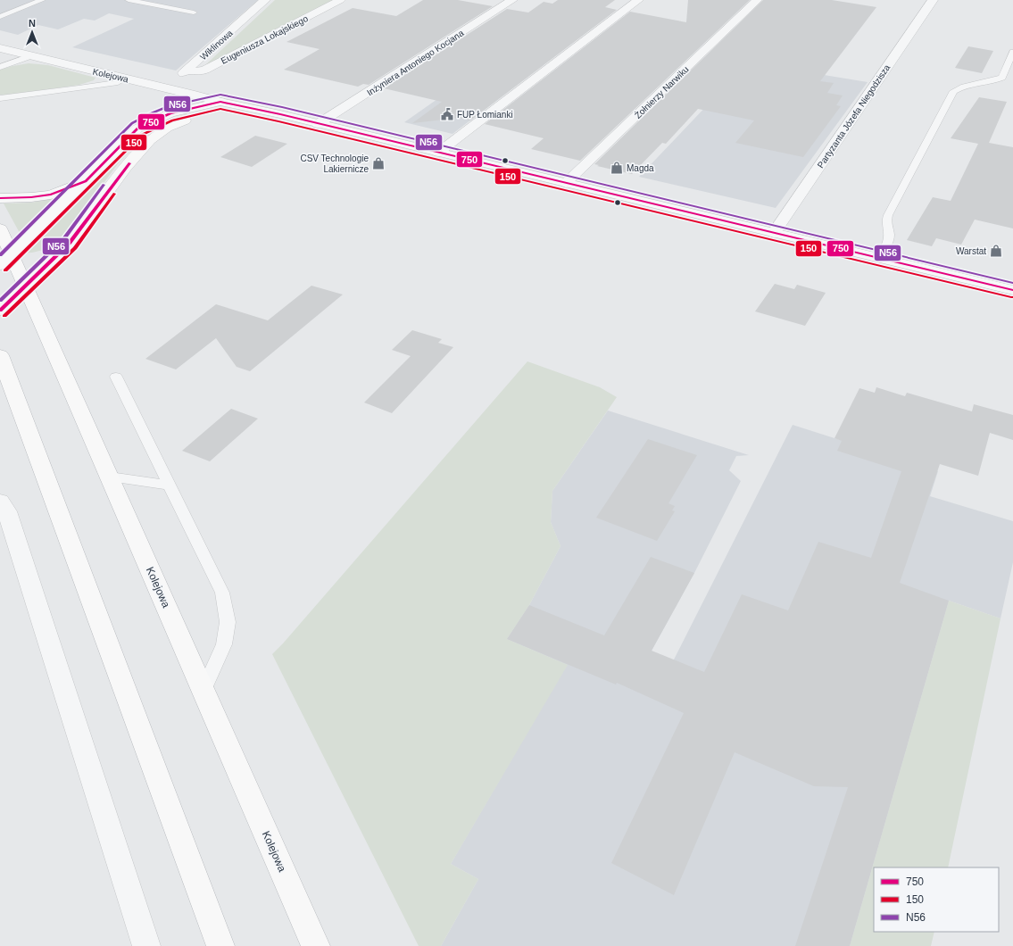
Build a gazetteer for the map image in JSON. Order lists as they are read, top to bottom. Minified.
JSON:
{"streets":{"main road":["Kolejowa"],"street":["Eugeniusza Lokajskiego","Wiklinowa","Inżyniera Antoniego Kocjana","Żołnierzy Narwiku","Partyzanta Józefa Niegodzisza"]},"crossings":[["Eugeniusza Lokajskiego","Wiklinowa"],["Wiklinowa","Kolejowa"]],"places":{"public building":["FUP Łomianki"],"shop":["CSV Technologie Lakiernicze","Magda","Warstat"]},"lines":["transit line N56","transit line 750","transit line 150"],"legend":["750","150","N56"],"north":"top"}
